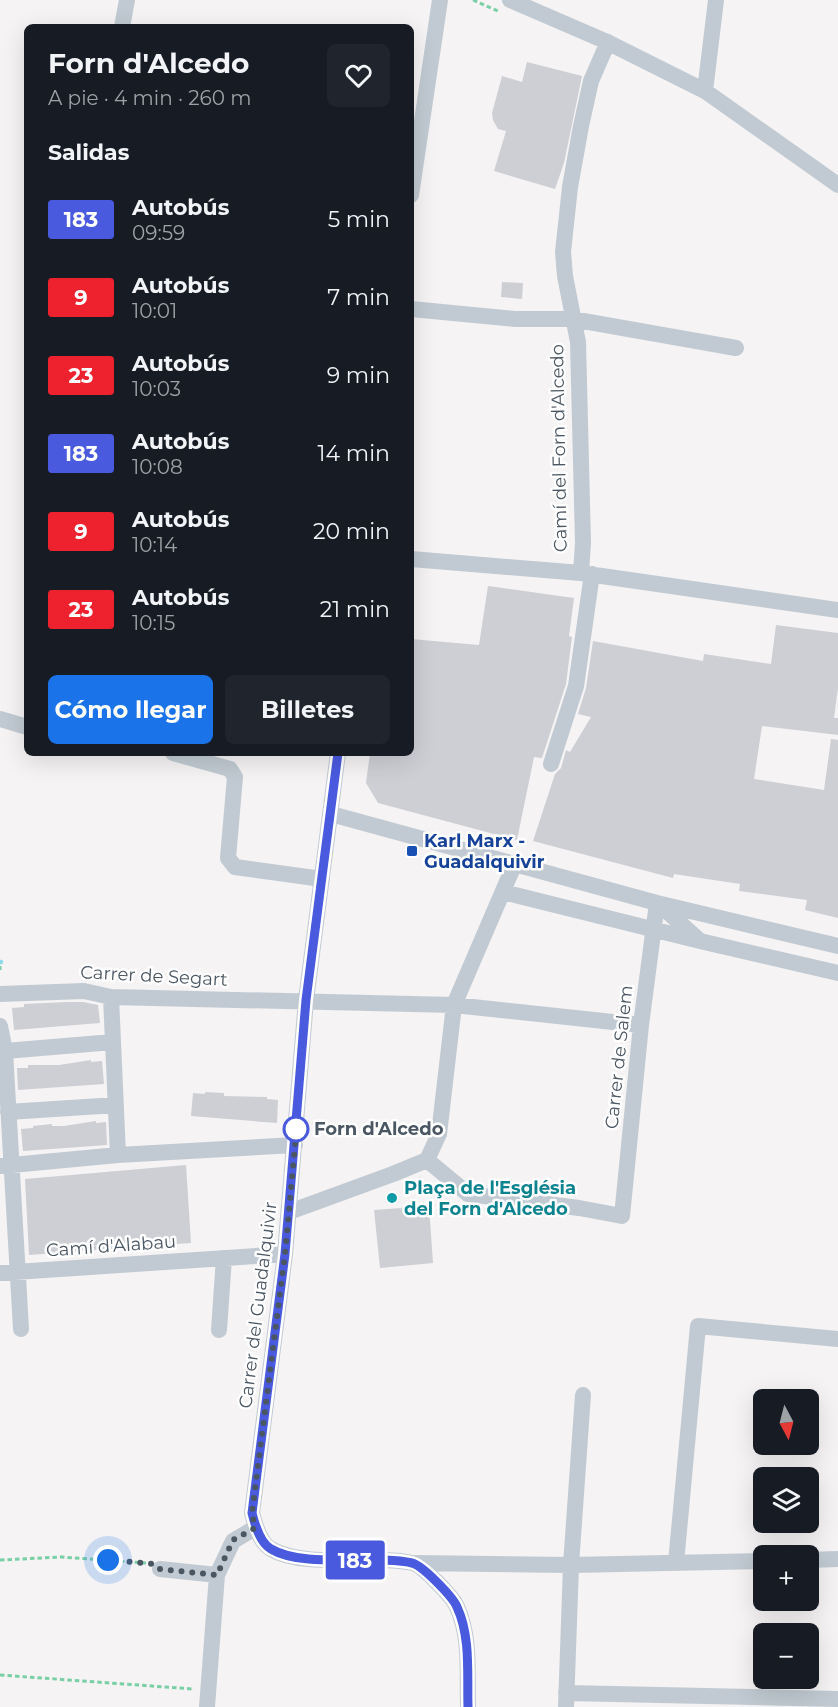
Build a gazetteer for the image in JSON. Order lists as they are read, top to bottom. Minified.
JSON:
{"streets":{"street":["Camí del Forn d'Alcedo","Carrer de Segart","Carrer de Salem","Camí d'Alabau","Carrer del Guadalquivir"]},"crossings":[["Carrer de Segart","Carrer de Salem"],["Carrer de Segart","Carrer del Guadalquivir"],["Camí d'Alabau","Carrer del Guadalquivir"]],"places":{"transit":["Karl Marx - Guadalquivir"],"other":["Forn d'Alcedo","Plaça de l'Església del Forn d'Alcedo"]},"lines":["bus line 183"],"north":"bottom","page":{"on_map":"183","heading":[["Forn d'Alcedo","A pie · 4 min · 260 m"],"Salidas"],"list":[{"mark":"183","name":"Autobús","note":"09:59","value":"5 min"},{"mark":"9","name":"Autobús","note":"10:01","value":"7 min"},{"mark":"23","name":"Autobús","note":"10:03","value":"9 min"},{"mark":"183","name":"Autobús","note":"10:08","value":"14 min"},{"mark":"9","name":"Autobús","note":"10:14","value":"20 min"},{"mark":"23","name":"Autobús","note":"10:15","value":"21 min"}],"buttons":["Cómo llegar","Billetes"],"map_buttons":["+","−"]}}
